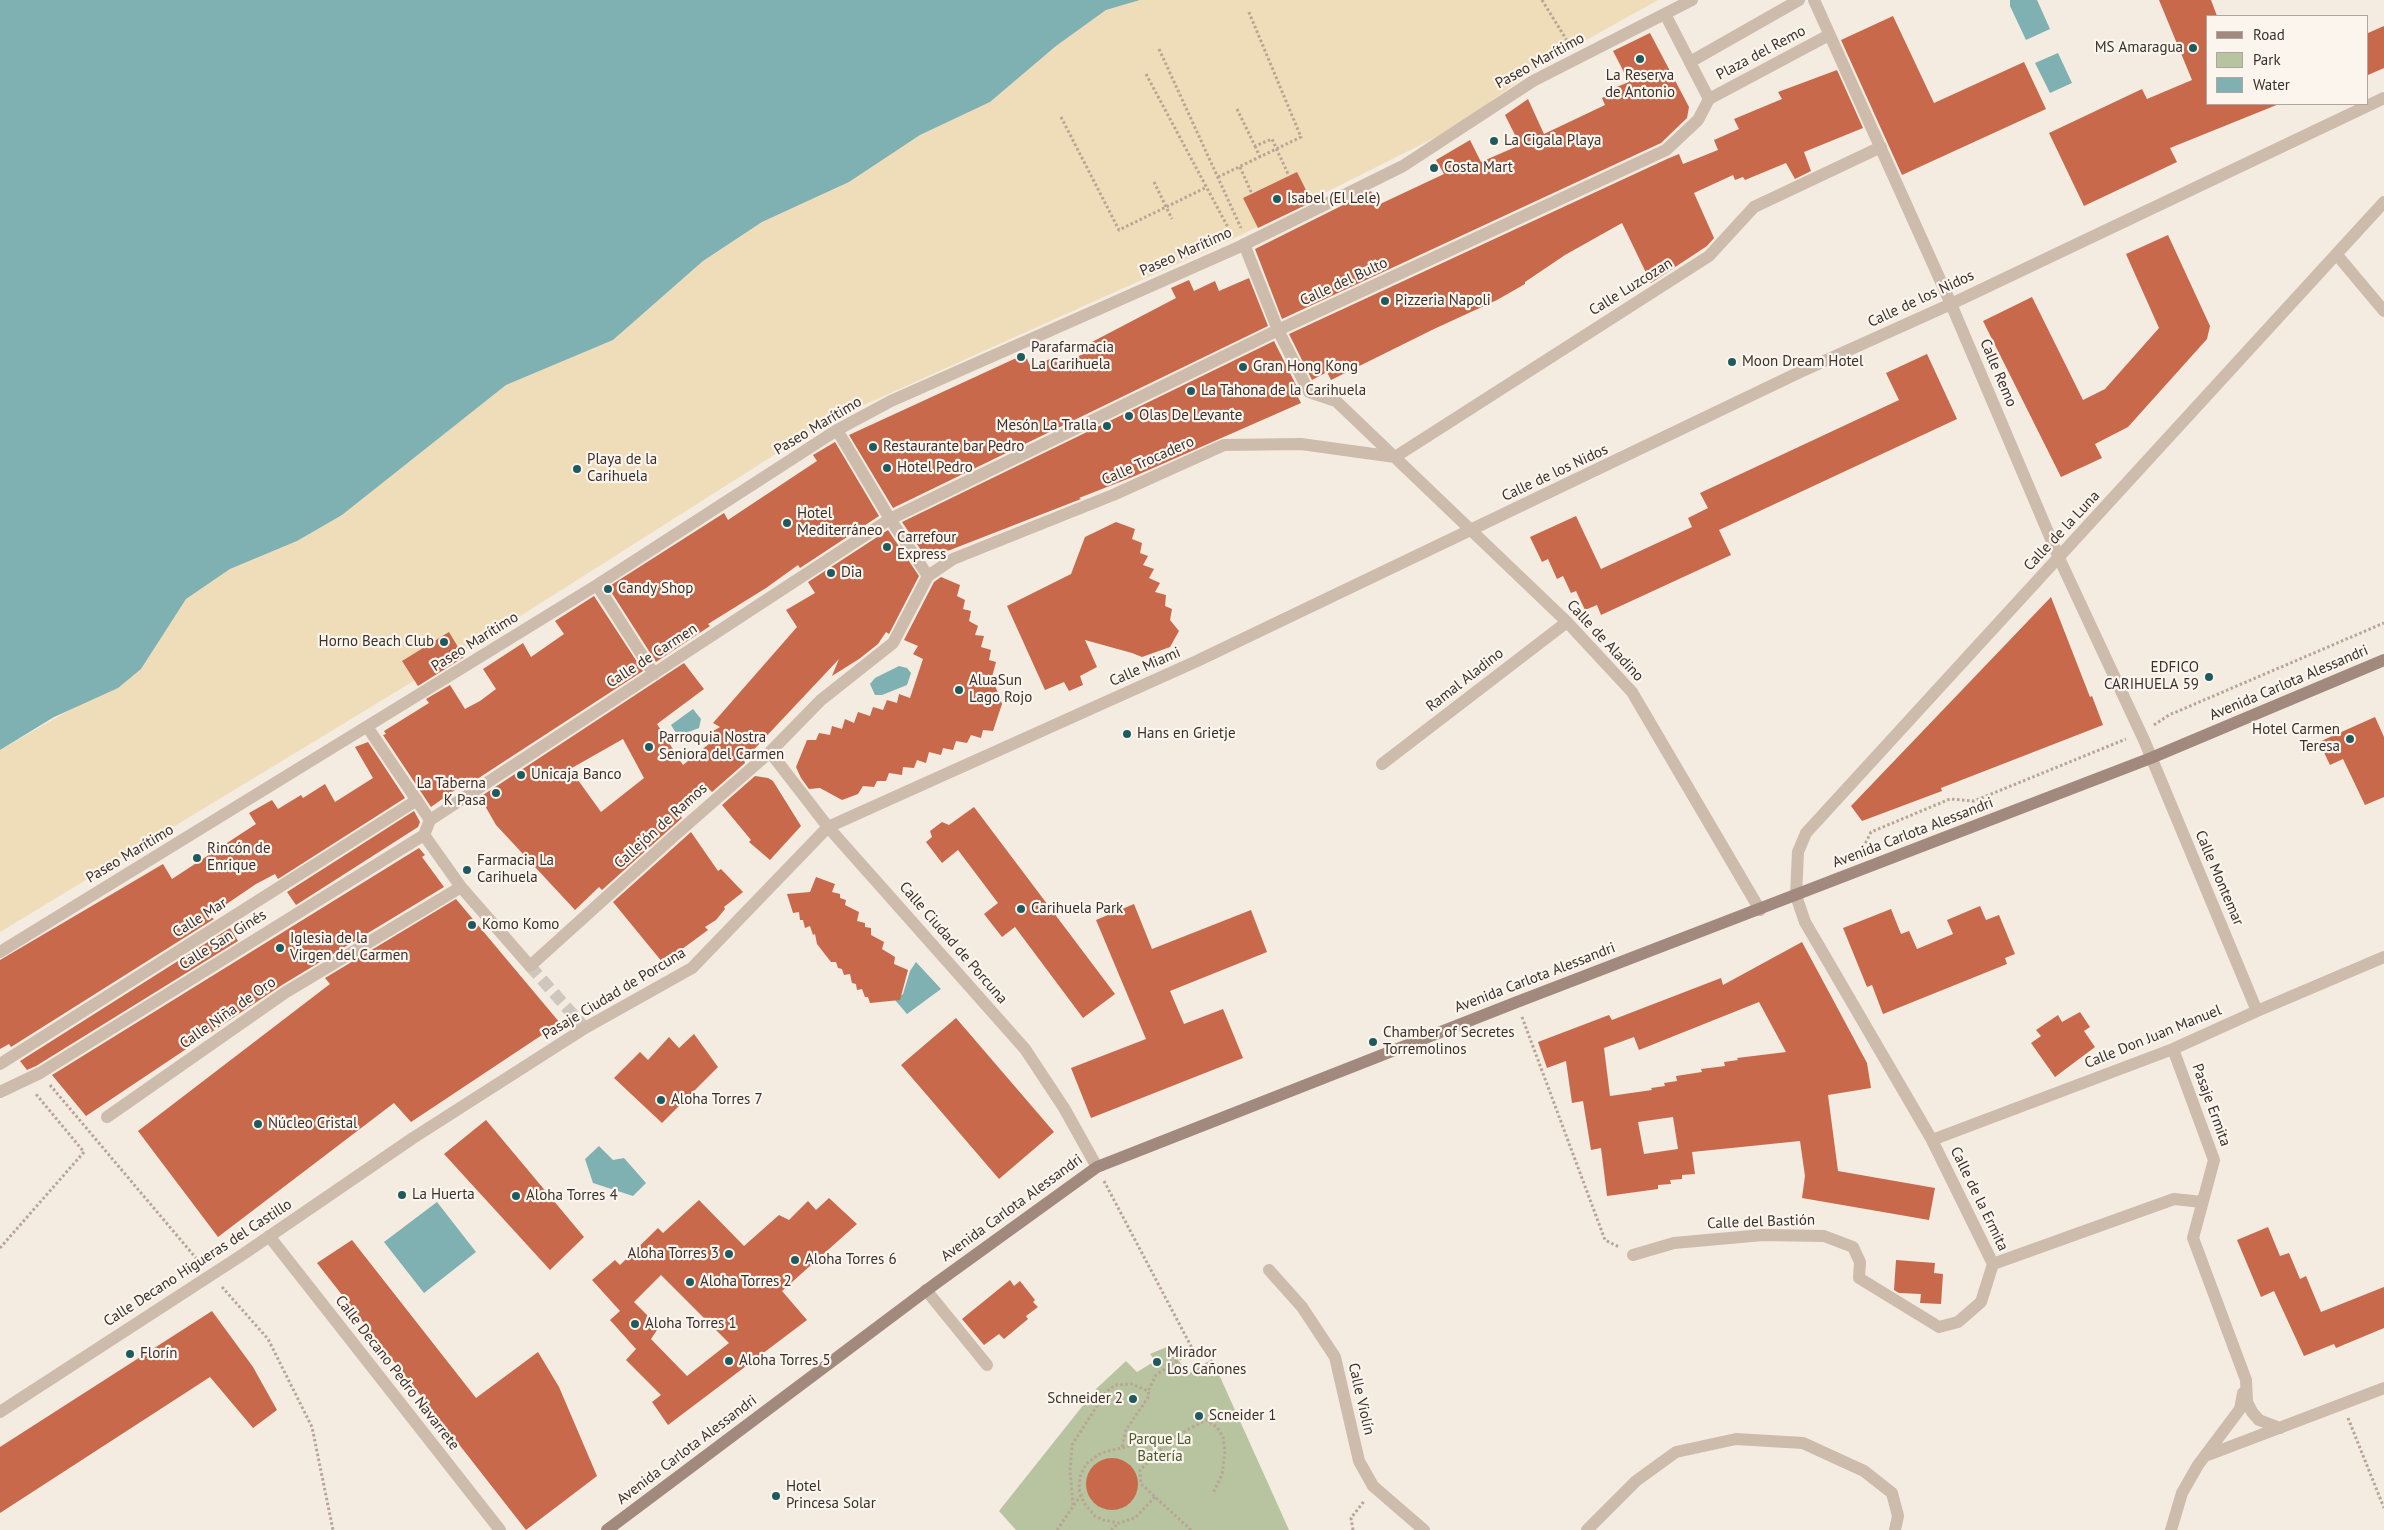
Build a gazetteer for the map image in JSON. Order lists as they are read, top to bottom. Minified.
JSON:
{"streets":{"main road":["Avenida Carlota Alessandri"],"street":["Plaza del Remo","Paseo Marítimo","Calle del Bulto","Calle Luzcozan","Calle de los Nidos","Calle Remo","Calle Trocadero","Calle de la Luna","Calle de Aladino","Calle de Carmen","Calle Miami","Ramal Aladino","Callejón de Ramos","Calle Montemar","Calle Mar","Calle San Ginés","Calle Ciudad de Porcuna","Pasaje Ciudad de Porcuna","Calle Niña de Oro","Calle Don Juan Manuel","Pasaje Ermita","Calle de la Ermita","Calle del Bastión","Calle Decano Higueras del Castillo","Calle Decano Pedro Navarrete","Calle Violín"]},"crossings":[["Plaza del Remo","Calle del Bulto"],["Plaza del Remo","Calle Remo"],["Paseo Marítimo","Calle de Aladino"],["Calle del Bulto","Calle de Aladino"],["Calle del Bulto","Calle de Carmen"],["Calle Luzcozan","Calle Remo"],["Calle Luzcozan","Calle Trocadero"],["Calle Luzcozan","Calle de Aladino"],["Calle de los Nidos","Calle Remo"],["Calle de los Nidos","Calle de Aladino"],["Calle de los Nidos","Calle Miami"],["Calle Remo","Calle de la Luna"],["Calle Remo","Avenida Carlota Alessandri"],["Calle Remo","Calle Montemar"],["Calle Trocadero","Calle de Aladino"],["Calle Trocadero","Callejón de Ramos"],["Calle de la Luna","Avenida Carlota Alessandri"],["Calle de la Luna","Calle de la Ermita"],["Calle de Aladino","Calle Miami"],["Calle de Aladino","Ramal Aladino"],["Calle de Aladino","Avenida Carlota Alessandri"],["Calle Miami","Calle Ciudad de Porcuna"],["Calle Miami","Pasaje Ciudad de Porcuna"],["Avenida Carlota Alessandri","Calle Montemar"],["Avenida Carlota Alessandri","Calle Ciudad de Porcuna"],["Avenida Carlota Alessandri","Calle de la Ermita"],["Callejón de Ramos","Calle Ciudad de Porcuna"],["Callejón de Ramos","Calle Niña de Oro"],["Calle Montemar","Calle Don Juan Manuel"],["Calle Ciudad de Porcuna","Pasaje Ciudad de Porcuna"],["Pasaje Ciudad de Porcuna","Calle Decano Higueras del Castillo"],["Calle Don Juan Manuel","Pasaje Ermita"],["Calle Don Juan Manuel","Calle de la Ermita"],["Pasaje Ermita","Calle de la Ermita"],["Calle de la Ermita","Calle del Bastión"],["Calle Decano Higueras del Castillo","Calle Decano Pedro Navarrete"]],"parks":["Parque La Batería"],"places":["MS Amaragua","La Reserva de Antonio","La Cigala Playa","Costa Mart","Isabel (El Lele)","Pizzeria Napoli","Parafarmacia La Carihuela","Moon Dream Hotel","Gran Hong Kong","La Tahona de la Carihuela","Olas De Levante","Mesón La Tralla","Restaurante bar Pedro","Hotel Pedro","Playa de la Carihuela","Hotel Mediterráneo","Carrefour Express","Dia","Candy Shop","Horno Beach Club","EDFICO CARIHUELA 59","AluaSun Lago Rojo","Hans en Grietje","Hotel Carmen Teresa","Parroquia Nostra Seniora del Carmen","Unicaja Banco","La Taberna K Pasa","Rincón de Enrique","Farmacia La Carihuela","Carihuela Park","Komo Komo","Iglesia de la Virgen del Carmen","Chamber of Secretes Torremolinos","Aloha Torres 7","Núcleo Cristal","La Huerta","Aloha Torres 4","Aloha Torres 3","Aloha Torres 6","Aloha Torres 2","Aloha Torres 1","Florín","Aloha Torres 5","Mirador Los Cañones","Schneider 2","Scneider 1","Hotel Princesa Solar"],"legend":["Road","Park","Water"]}
